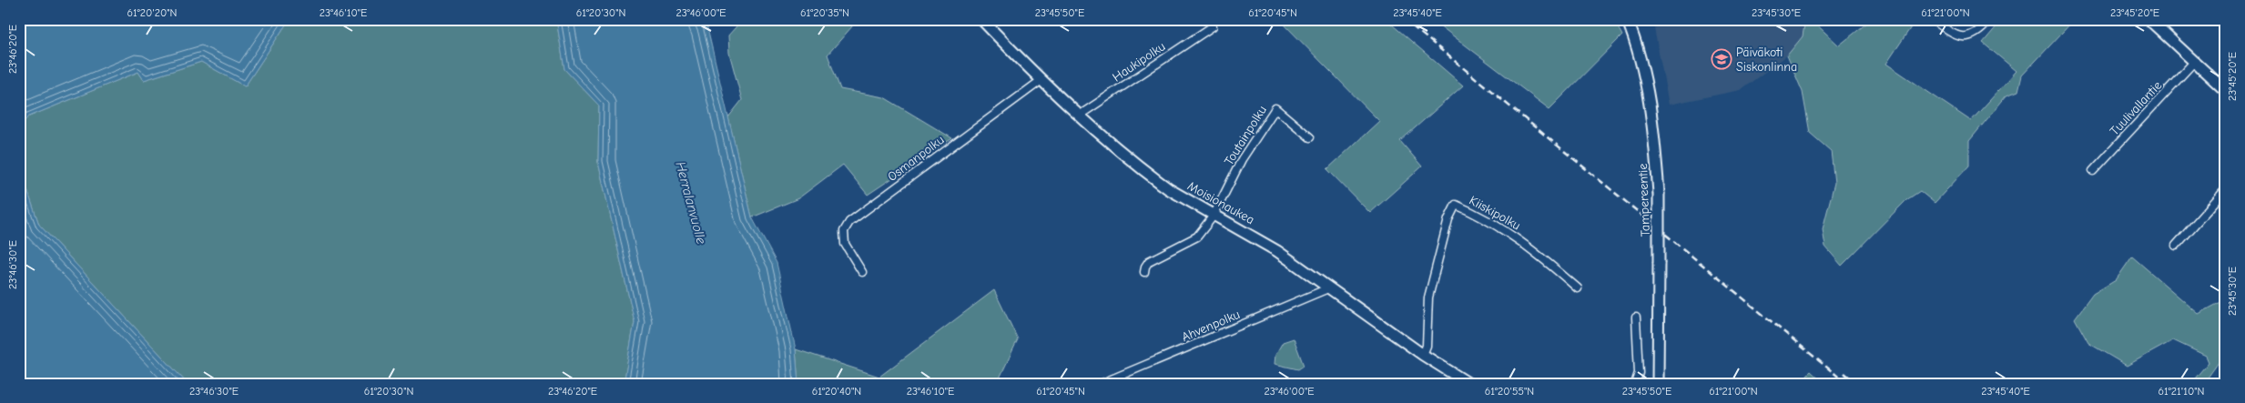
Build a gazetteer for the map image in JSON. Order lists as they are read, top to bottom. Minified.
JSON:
{"streets":{"street":["Haukipolku","Tuulivallantie","Toutainpolku","Osmanpolku","Tampereentie","Moisionaukea","Kiiskipolku","Ahvenpolku"]},"crossings":[["Haukipolku","Moisionaukea"],["Toutainpolku","Moisionaukea"],["Osmanpolku","Moisionaukea"],["Moisionaukea","Kiiskipolku"],["Moisionaukea","Ahvenpolku"]],"water":["Herralanvuolle"],"places":{"school or university":["Päiväkoti Siskonlinna"]},"coordinates":["61°20'20\"N","23°46'10\"E","61°20'30\"N","23°46'00\"E","61°20'35\"N","23°45'50\"E","61°20'45\"N","23°45'40\"E","23°45'30\"E","61°21'00\"N","23°45'20\"E","23°46'20\"E","23°46'30\"E","61°20'40\"N","61°20'55\"N","61°21'10\"N"]}
